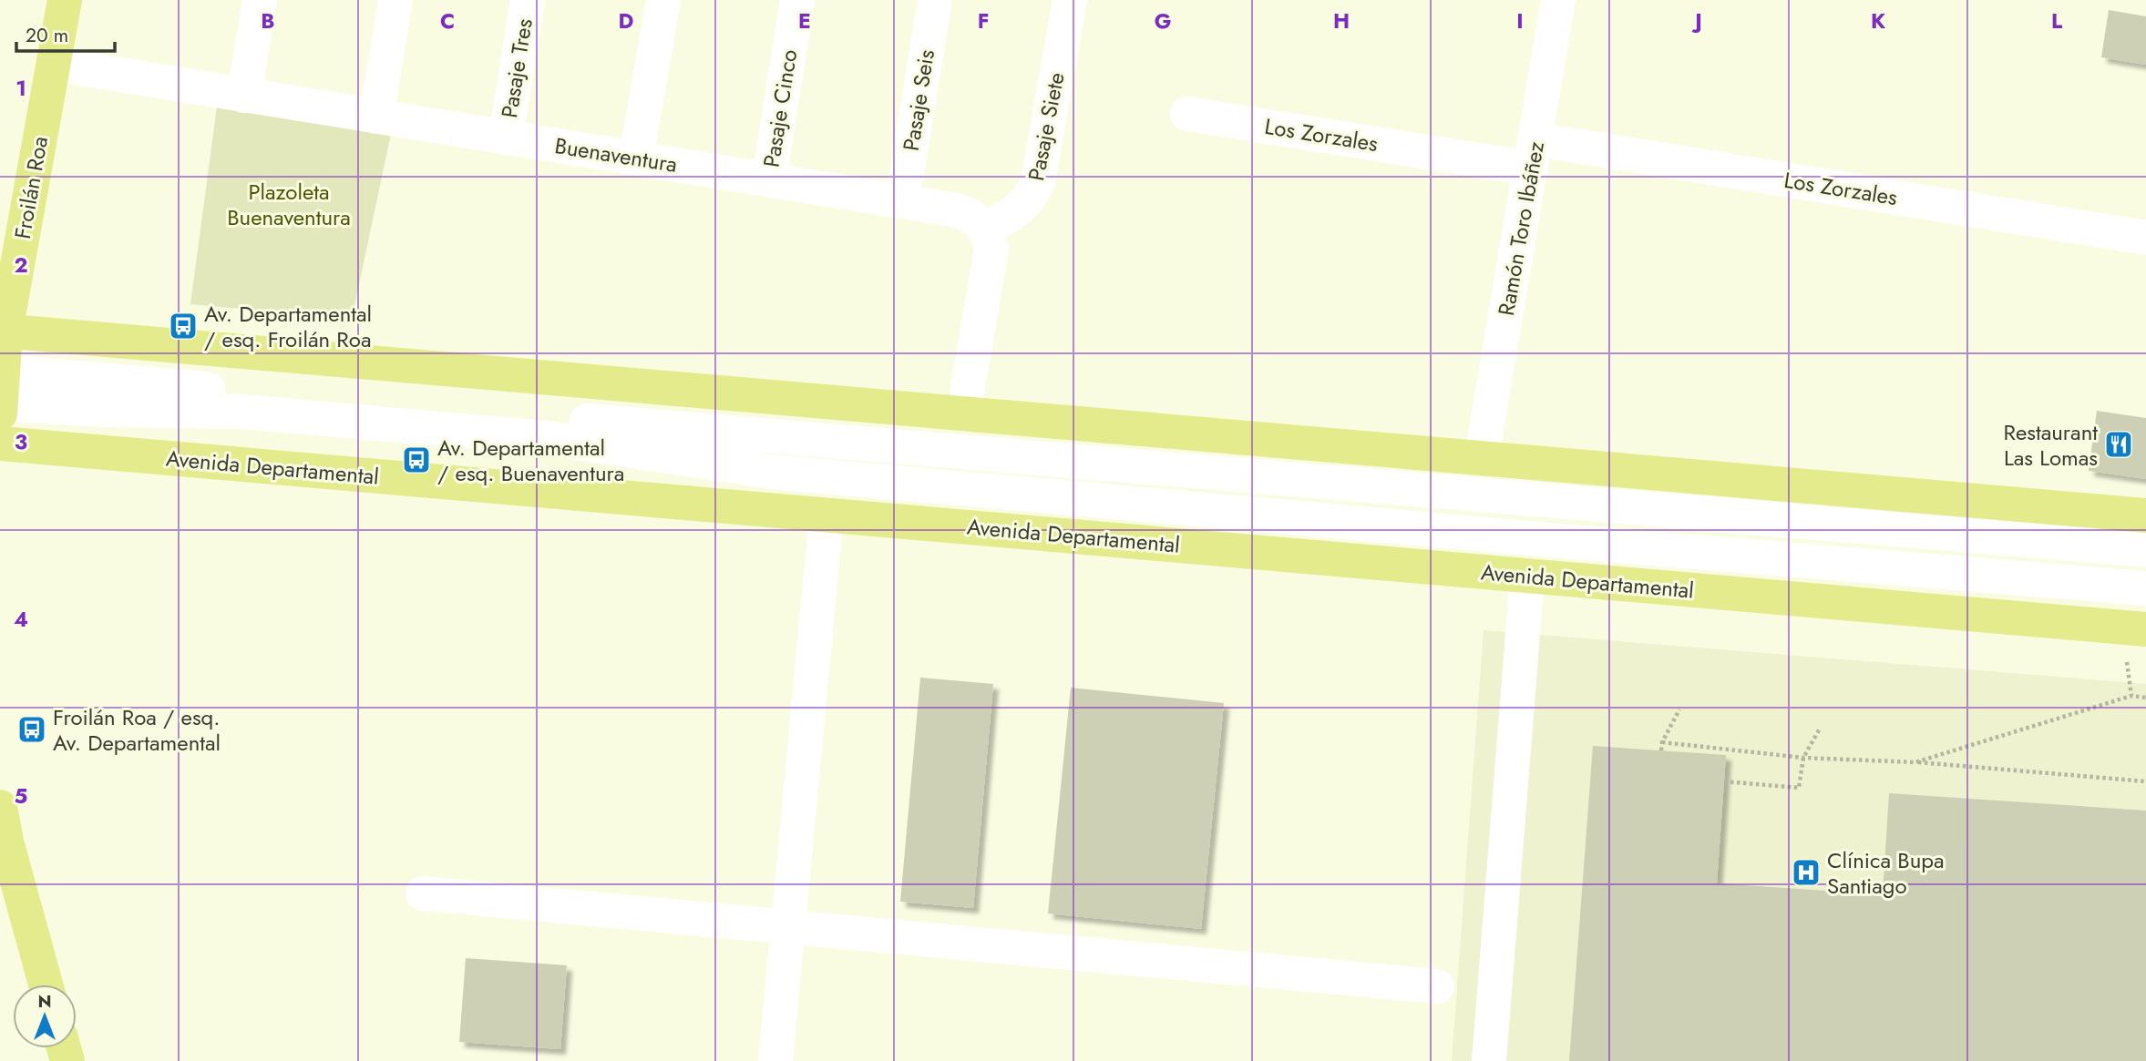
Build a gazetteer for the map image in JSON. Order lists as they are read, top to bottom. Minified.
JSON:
{"streets":{"main road":["Froilán Roa","Avenida Departamental"],"street":["Pasaje Tres","Pasaje Seis","Pasaje Cinco","Pasaje Siete","Los Zorzales","Buenaventura","Ramón Toro Ibáñez"]},"crossings":[["Pasaje Tres","Buenaventura"],["Pasaje Seis","Buenaventura"],["Pasaje Cinco","Buenaventura"],["Pasaje Siete","Buenaventura"],["Los Zorzales","Ramón Toro Ibáñez"],["Buenaventura","Froilán Roa"]],"parks":["Plazoleta Buenaventura"],"places":{"bus stop":["Av. Departamental / esq. Froilán Roa","Av. Departamental / esq. Buenaventura","Froilán Roa / esq. Av. Departamental"],"restaurant":["Restaurant Las Lomas"],"hospital":["Clínica Bupa Santiago"]},"scale_bar":"20 m","north":"top","grid":{"columns":["B","C","D","E","F","G","H","I","J","K","L"],"rows":["1","2","3","4","5"]}}
